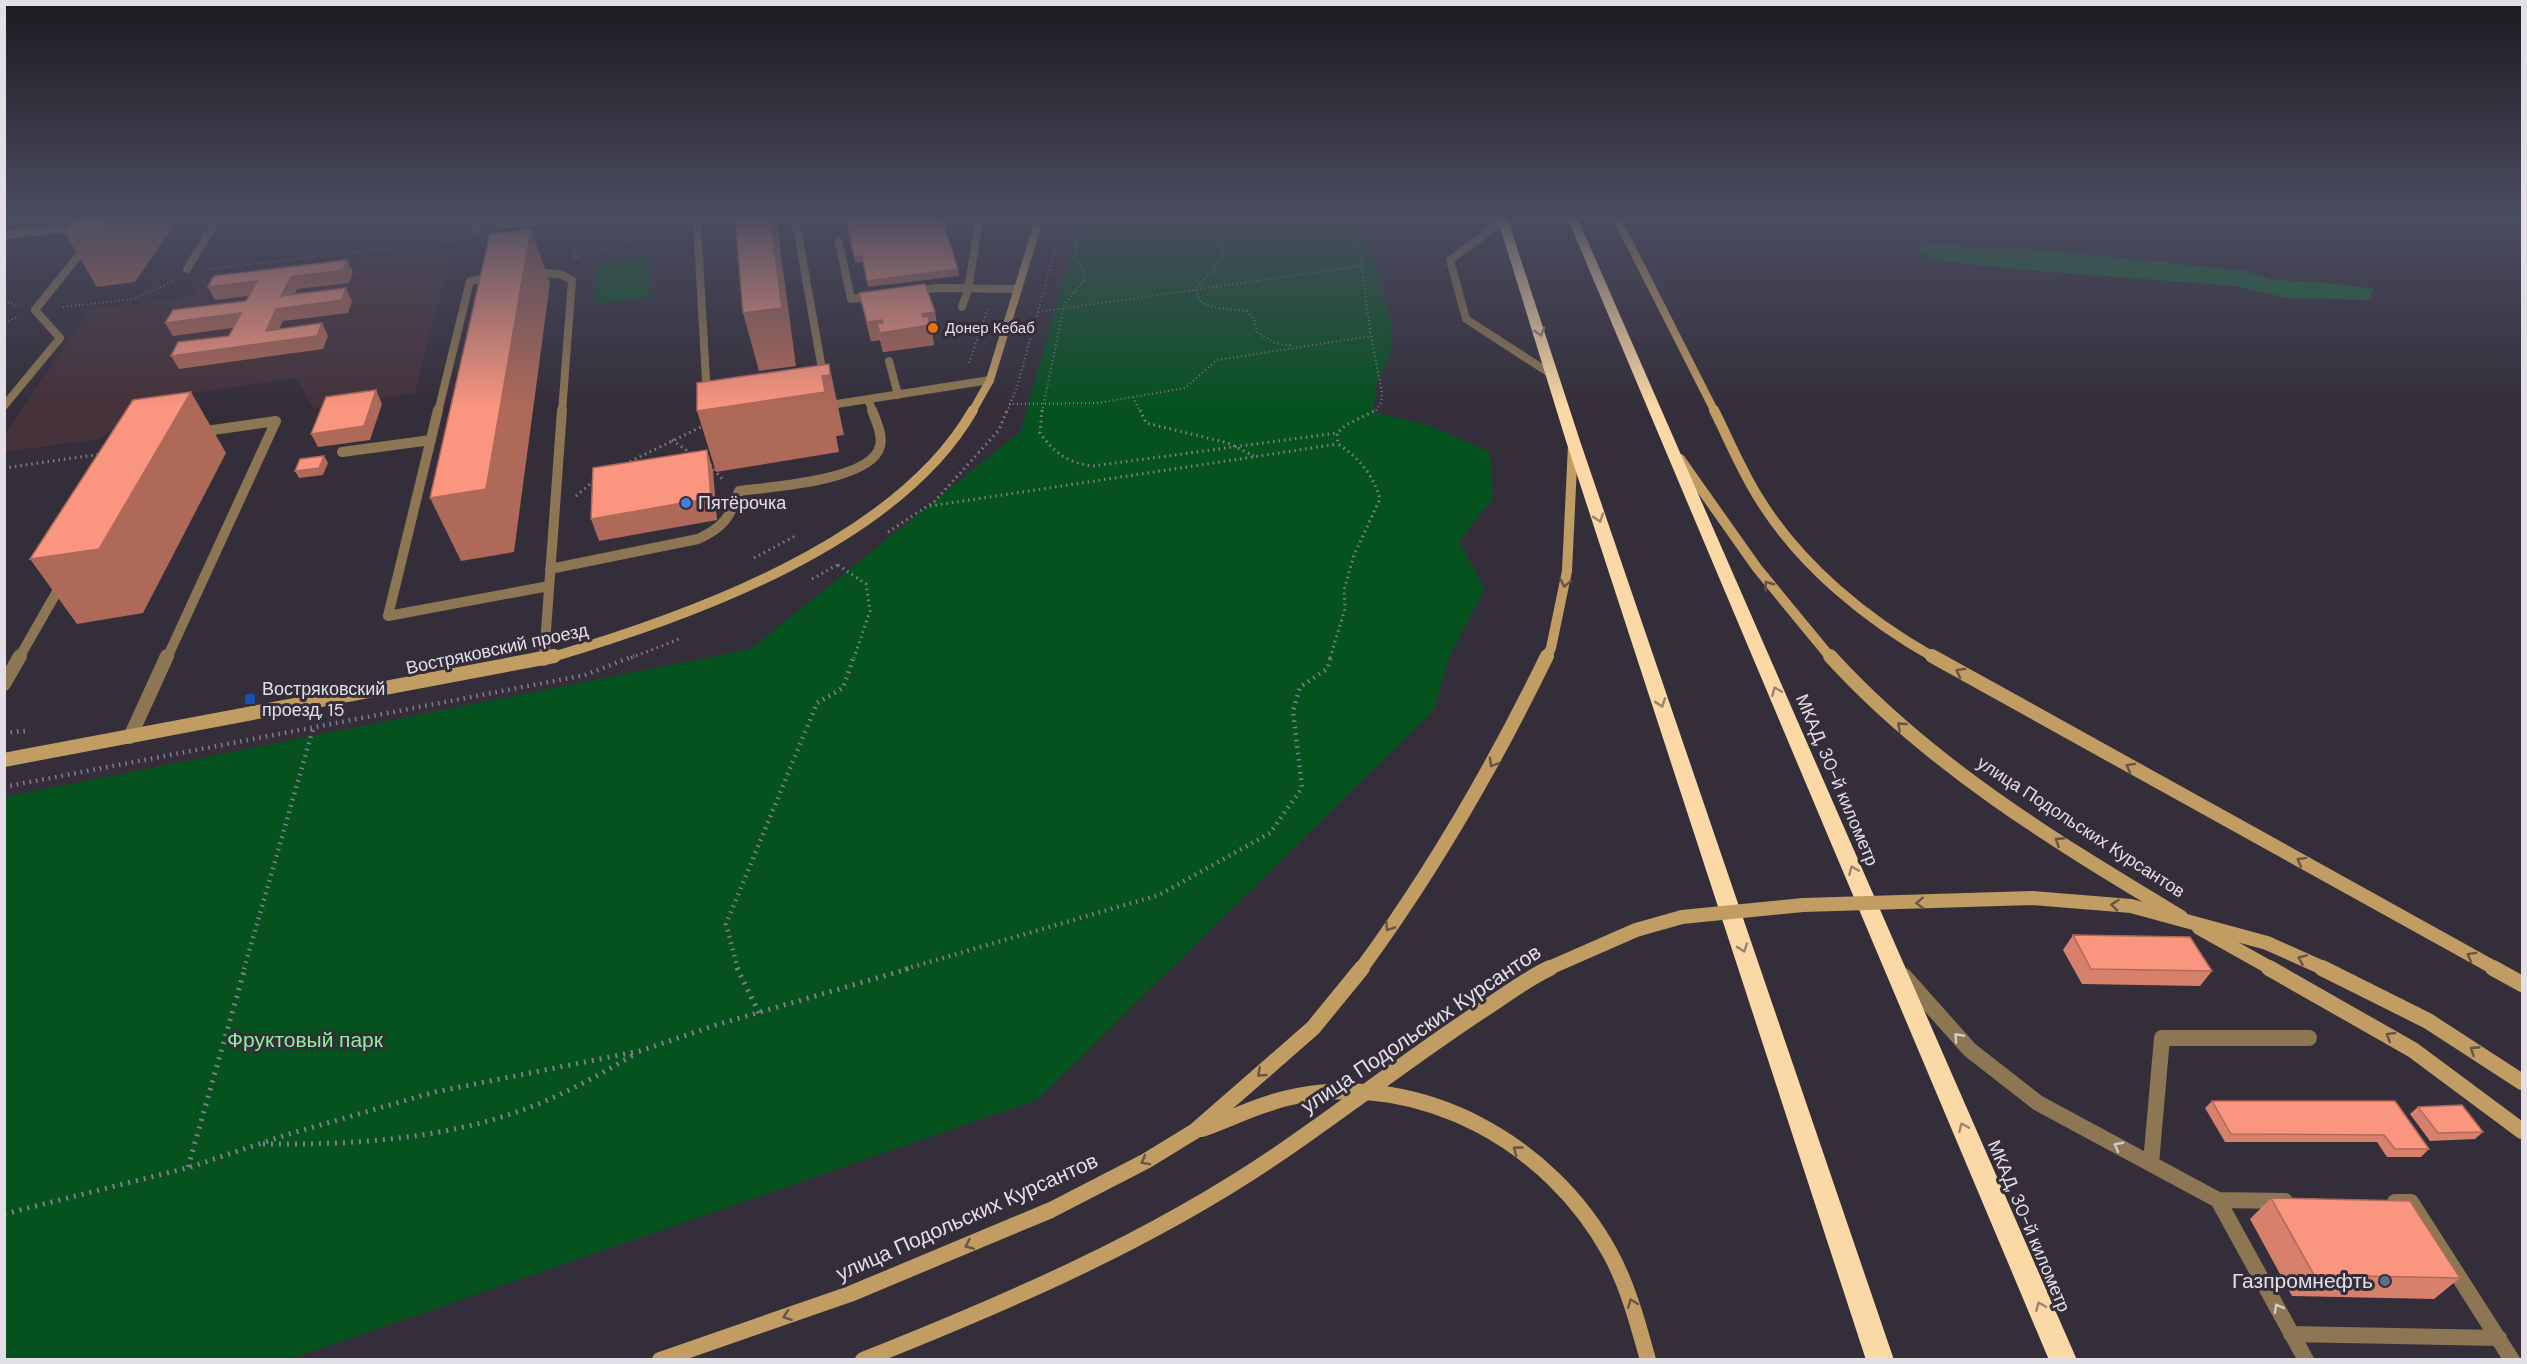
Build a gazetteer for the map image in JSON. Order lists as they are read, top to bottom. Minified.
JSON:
{"streets":{"highway":["МКАД, 30-й километр"],"main road":["Востряковский проезд","улица Подольских Курсантов"]},"crossings":[["МКАД, 30-й километр","улица Подольских Курсантов"]],"one_way":["улица Подольских Курсантов"],"parks":["Фруктовый парк"],"places":{"other":["Донер Кебаб","Пятёрочка","Газпромнефть"],"transit":["Востряковский проезд, 15"]}}
